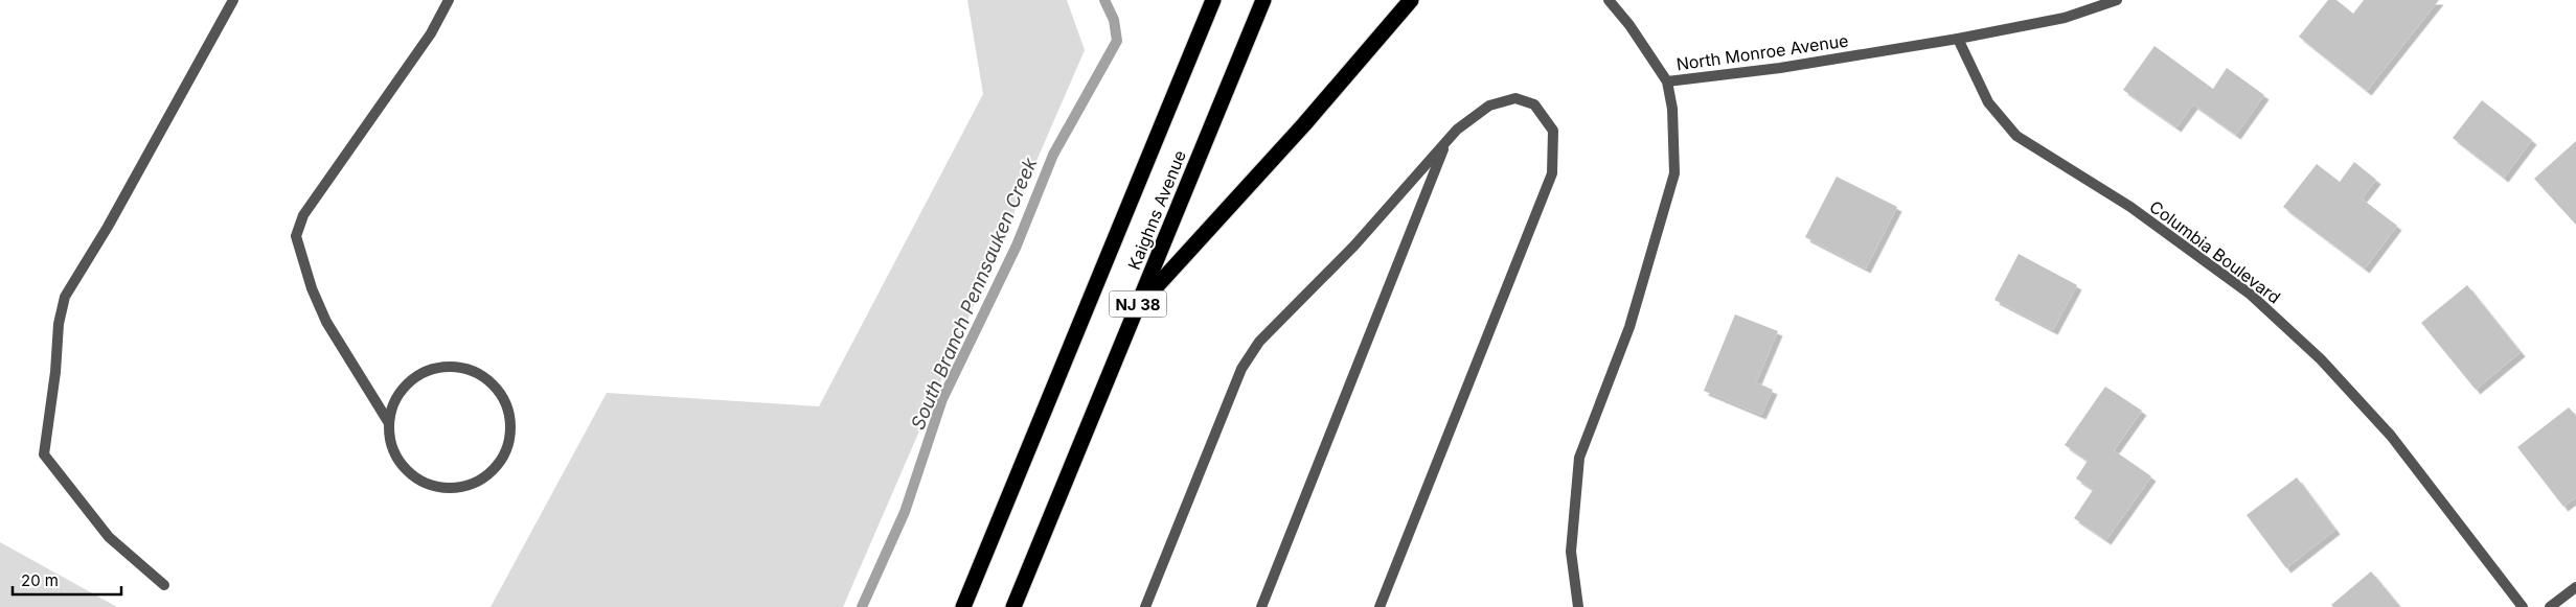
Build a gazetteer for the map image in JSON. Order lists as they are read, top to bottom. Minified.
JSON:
{"streets":{"highway":["Kaighns Avenue","NJ 38"],"street":["North Monroe Avenue","Columbia Boulevard"]},"crossings":[["North Monroe Avenue","Columbia Boulevard"]],"water":["South Branch Pennsauken Creek"],"scale_bar":"20 m"}
